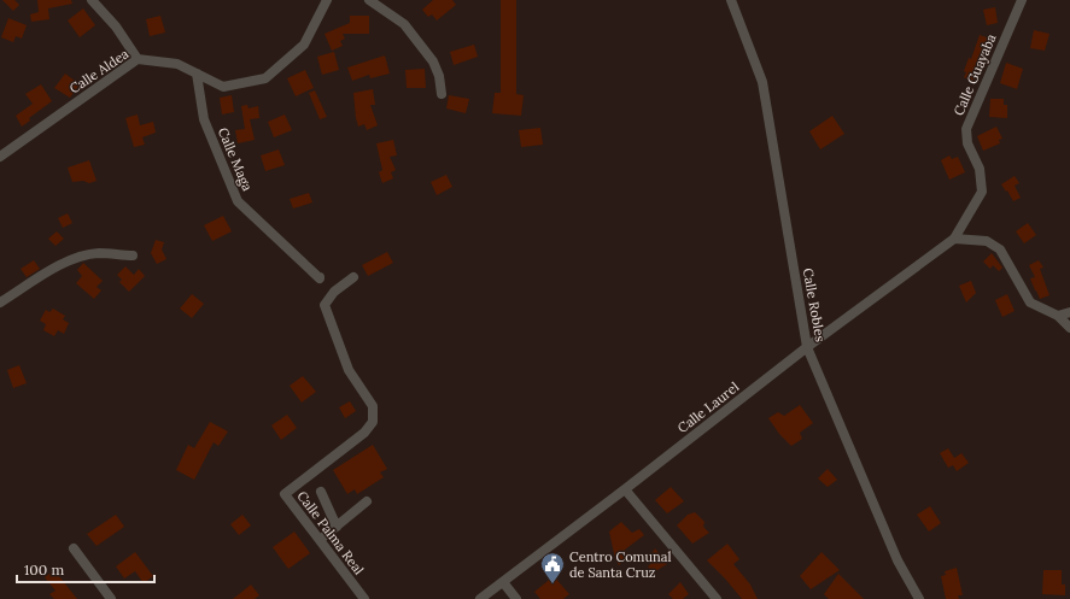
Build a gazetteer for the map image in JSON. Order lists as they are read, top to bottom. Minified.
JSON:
{"streets":{"street":["Calle Aldea","Calle Guayaba","Calle Maga","Calle Robles","Calle Laurel","Calle Palma Real"]},"crossings":[["Calle Aldea","Calle Maga"],["Calle Guayaba","Calle Laurel"],["Calle Robles","Calle Laurel"]],"places":{"public building":["Centro Comunal de Santa Cruz"]},"scale_bar":"100 m"}
